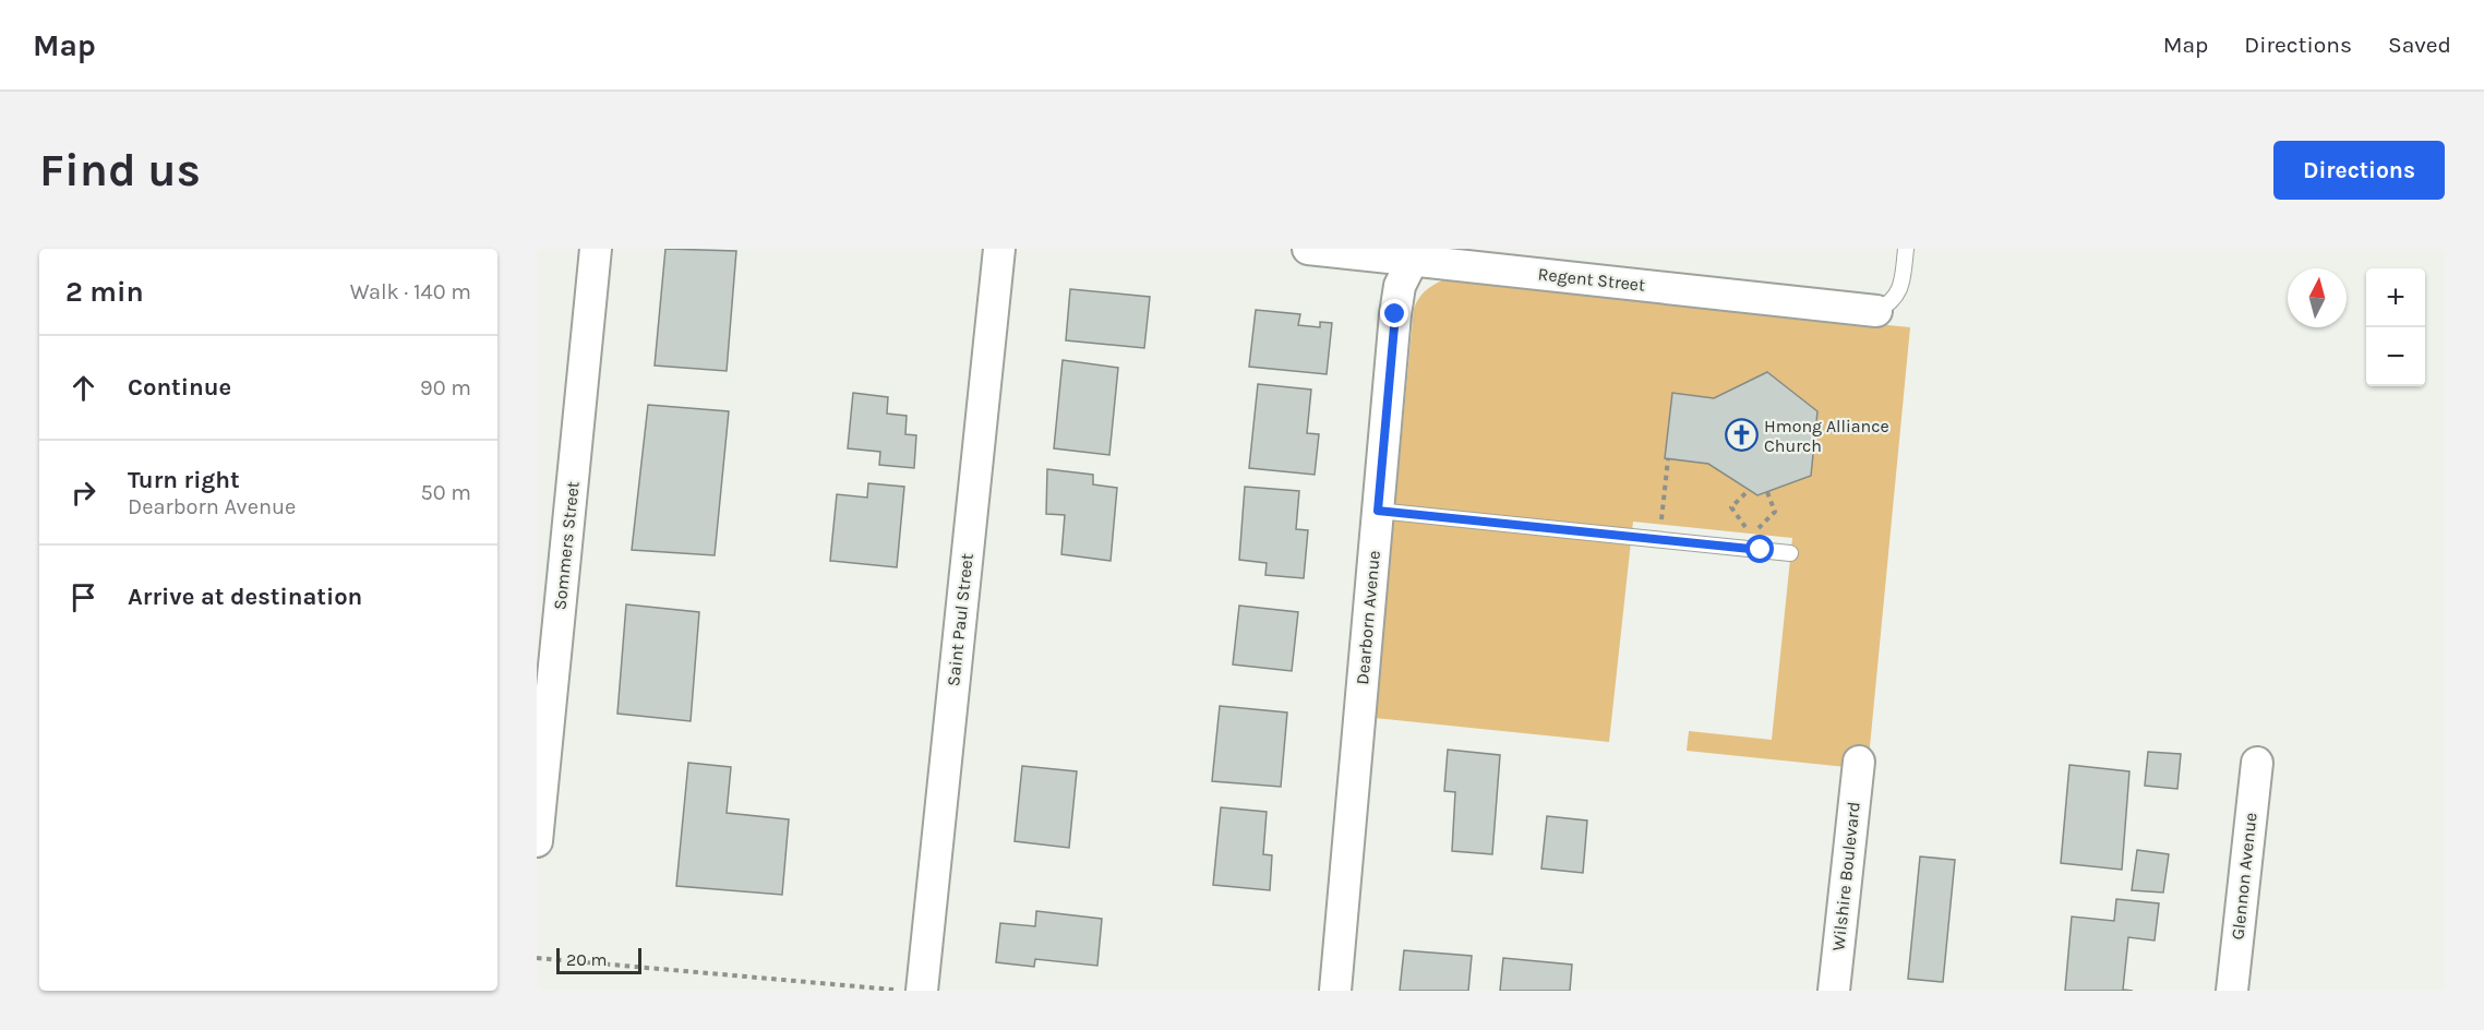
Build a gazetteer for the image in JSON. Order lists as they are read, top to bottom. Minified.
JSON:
{"streets":{"street":["Regent Street","Sommers Street","Dearborn Avenue","Saint Paul Street","Wilshire Boulevard","Glennon Avenue"]},"crossings":[["Regent Street","Dearborn Avenue"]],"places":{"church":["Hmong Alliance Church"]},"scale_bar":"20 m","north":"top","page":{"header":"Map","nav":["Map","Directions","Saved"],"buttons":"Directions","title":"Find us","heading":["2 min","Walk · 140 m"],"map_buttons":["+","−"],"list":[["Continue","90 m"],["Turn right","Dearborn Avenue","50 m"],"Arrive at destination"],"scale":"20 m"}}
